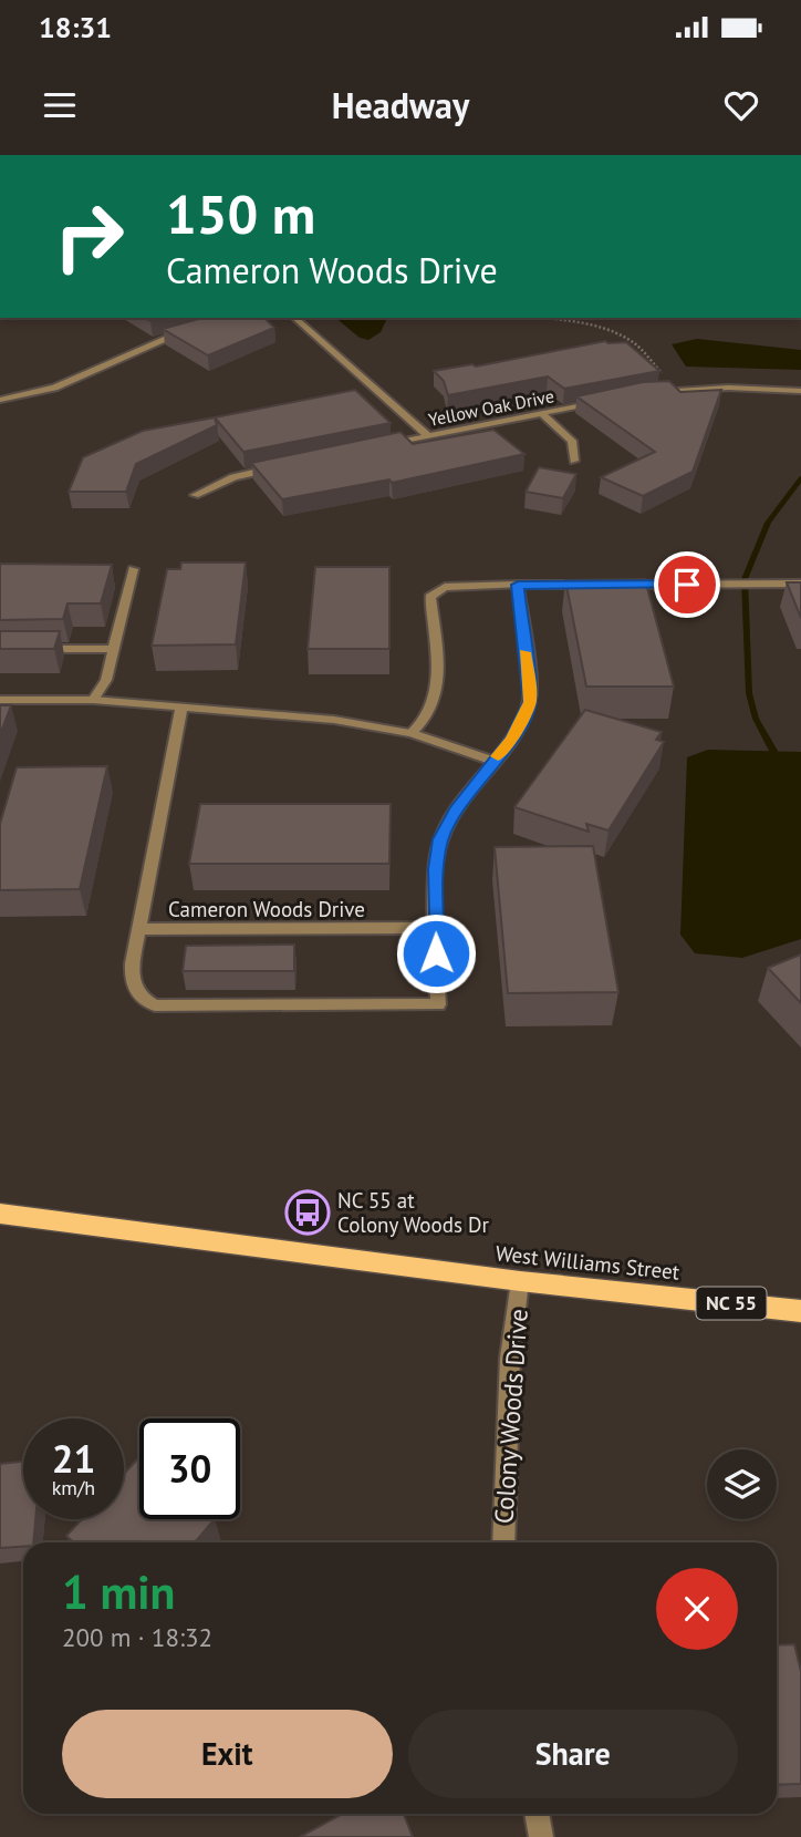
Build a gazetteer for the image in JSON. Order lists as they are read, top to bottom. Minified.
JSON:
{"streets":{"main road":["West Williams Street","NC 55"],"street":["Yellow Oak Drive","Cameron Woods Drive","Colony Woods Drive"]},"crossings":[["West Williams Street","Colony Woods Drive"]],"places":{"bus stop":["NC 55 at Colony Woods Dr"]},"page":{"status":"18:31","header":"Headway","turn":["150 m","Cameron Woods Drive"],"speed":"21 km/h","limit":"30","heading":["1 min","200 m · 18:32"],"buttons":["Exit","Share"]}}
